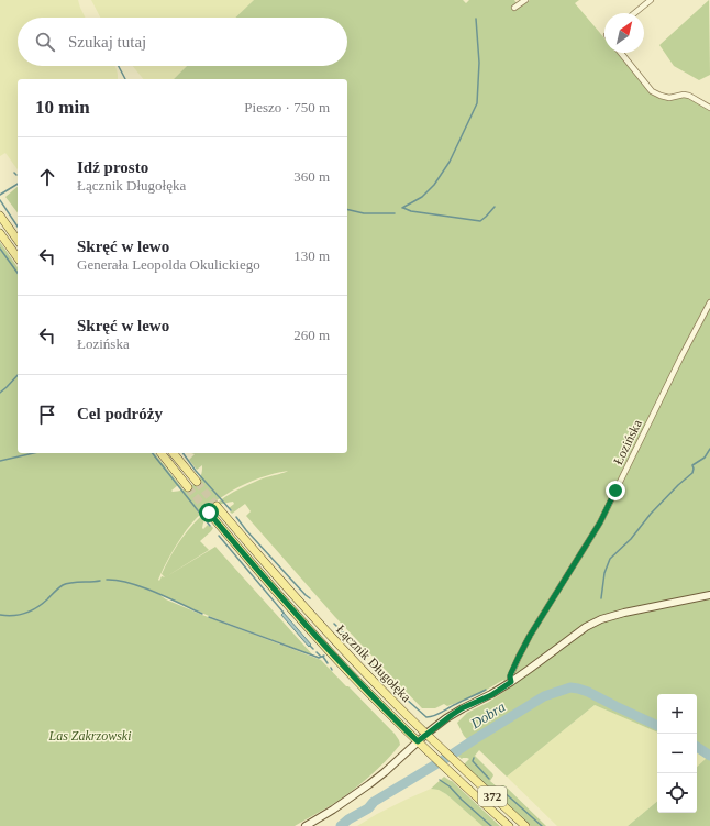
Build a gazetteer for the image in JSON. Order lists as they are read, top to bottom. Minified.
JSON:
{"streets":{"main road":["Łącznik Długołęka","372"],"street":["Łozińska"]},"water":["Dobra"],"parks":["Las Zakrzowski"],"north":"top right","page":{"search":"Szukaj tutaj","heading":["10 min","Pieszo · 750 m"],"list":[["Idź prosto","Łącznik Długołęka","360 m"],["Skręć w lewo","Generała Leopolda Okulickiego","130 m"],["Skręć w lewo","Łozińska","260 m"],"Cel podróży"],"map_buttons":["+","−"]}}
